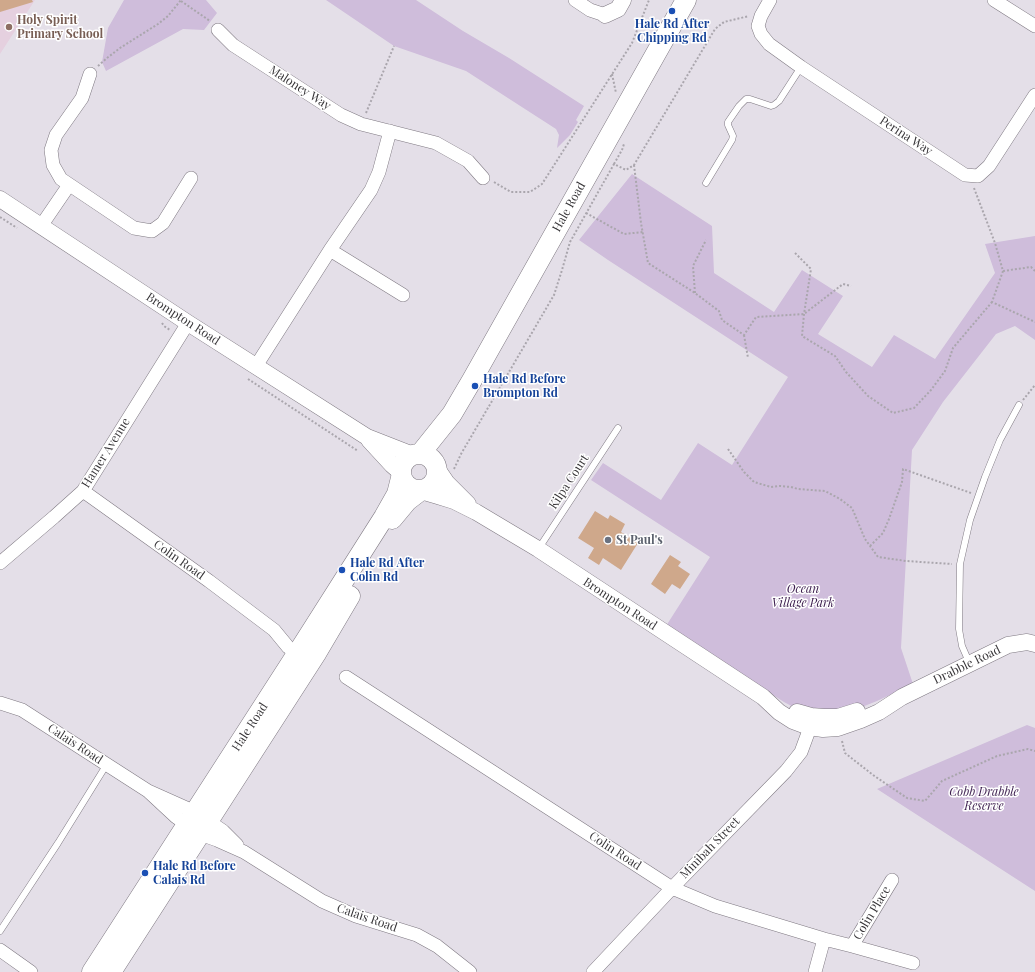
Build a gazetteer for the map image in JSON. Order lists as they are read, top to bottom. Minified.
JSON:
{"streets":{"main road":["Hale Road"],"street":["Maloney Way","Perina Way","Brompton Road","Hamer Avenue","Colin Road","Drabble Road","Calais Road","Minibah Street","Colin Place"],"lane":["Kilpa Court"]},"crossings":[["Hale Road","Brompton Road"],["Hale Road","Colin Road"],["Hale Road","Calais Road"],["Brompton Road","Hamer Avenue"],["Brompton Road","Kilpa Court"],["Brompton Road","Drabble Road"],["Brompton Road","Minibah Street"],["Hamer Avenue","Colin Road"],["Colin Road","Minibah Street"],["Colin Road","Colin Place"],["Drabble Road","Minibah Street"]],"parks":["Ocean Village Park","Cobb Drabble Reserve"],"places":["Hale Rd After Chipping Rd","Holy Spirit Primary School","Hale Rd Before Brompton Rd","St Paul's","Hale Rd After Colin Rd","Hale Rd Before Calais Rd"]}
